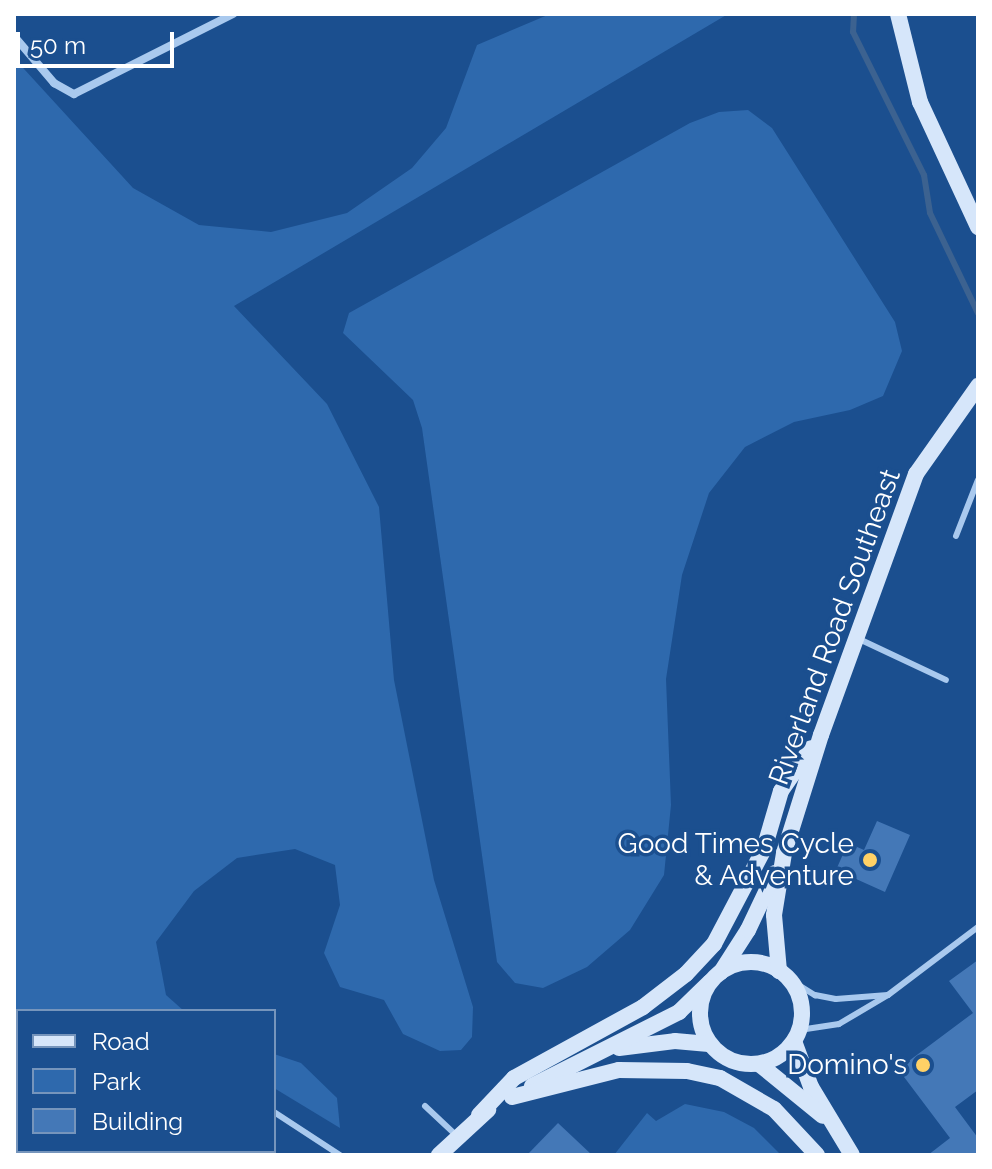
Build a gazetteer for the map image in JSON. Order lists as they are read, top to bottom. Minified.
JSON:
{"streets":{"main road":["Riverland Road Southeast"]},"places":["Good Times Cycle & Adventure","Domino's"],"legend":["Road","Park","Building"],"scale_bar":"50 m"}
